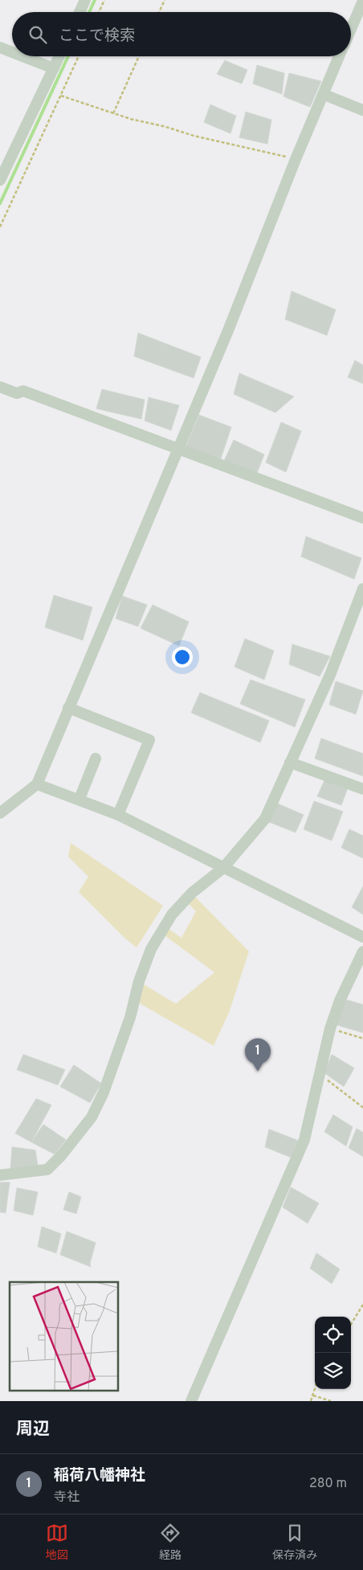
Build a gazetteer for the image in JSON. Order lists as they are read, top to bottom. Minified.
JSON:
{"page":{"search":"ここで検索","pins":"1","heading":"周辺","list":[{"mark":"1","name":"稲荷八幡神社","note":"寺社","value":"280 m"}],"nav":["地図","経路","保存済み"]}}
